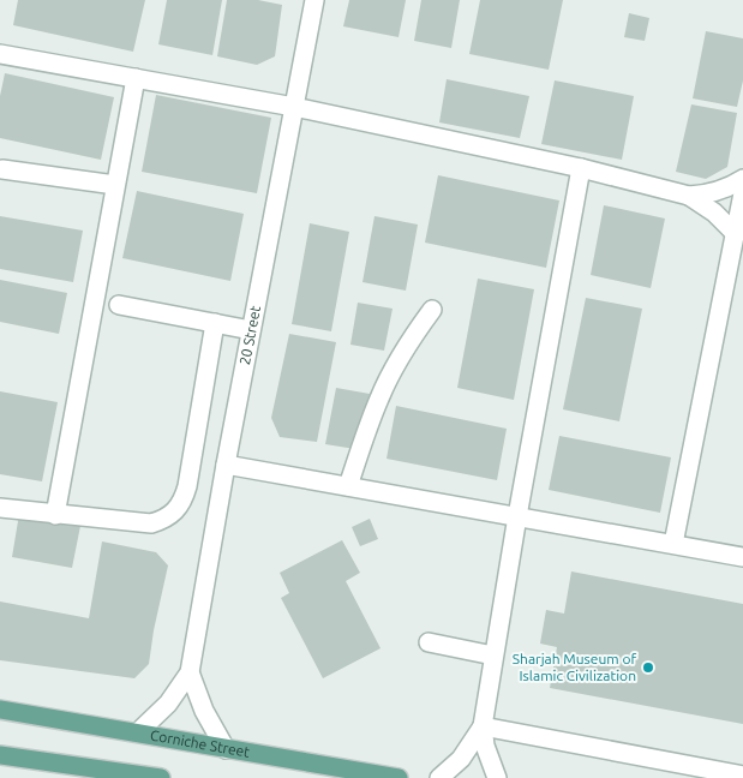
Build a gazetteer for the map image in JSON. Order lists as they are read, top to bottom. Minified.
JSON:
{"streets":{"main road":["Corniche Street"],"street":["20 Street"]},"crossings":[["20 Street","Corniche Street"]],"places":["Sharjah Museum of Islamic Civilization"]}
